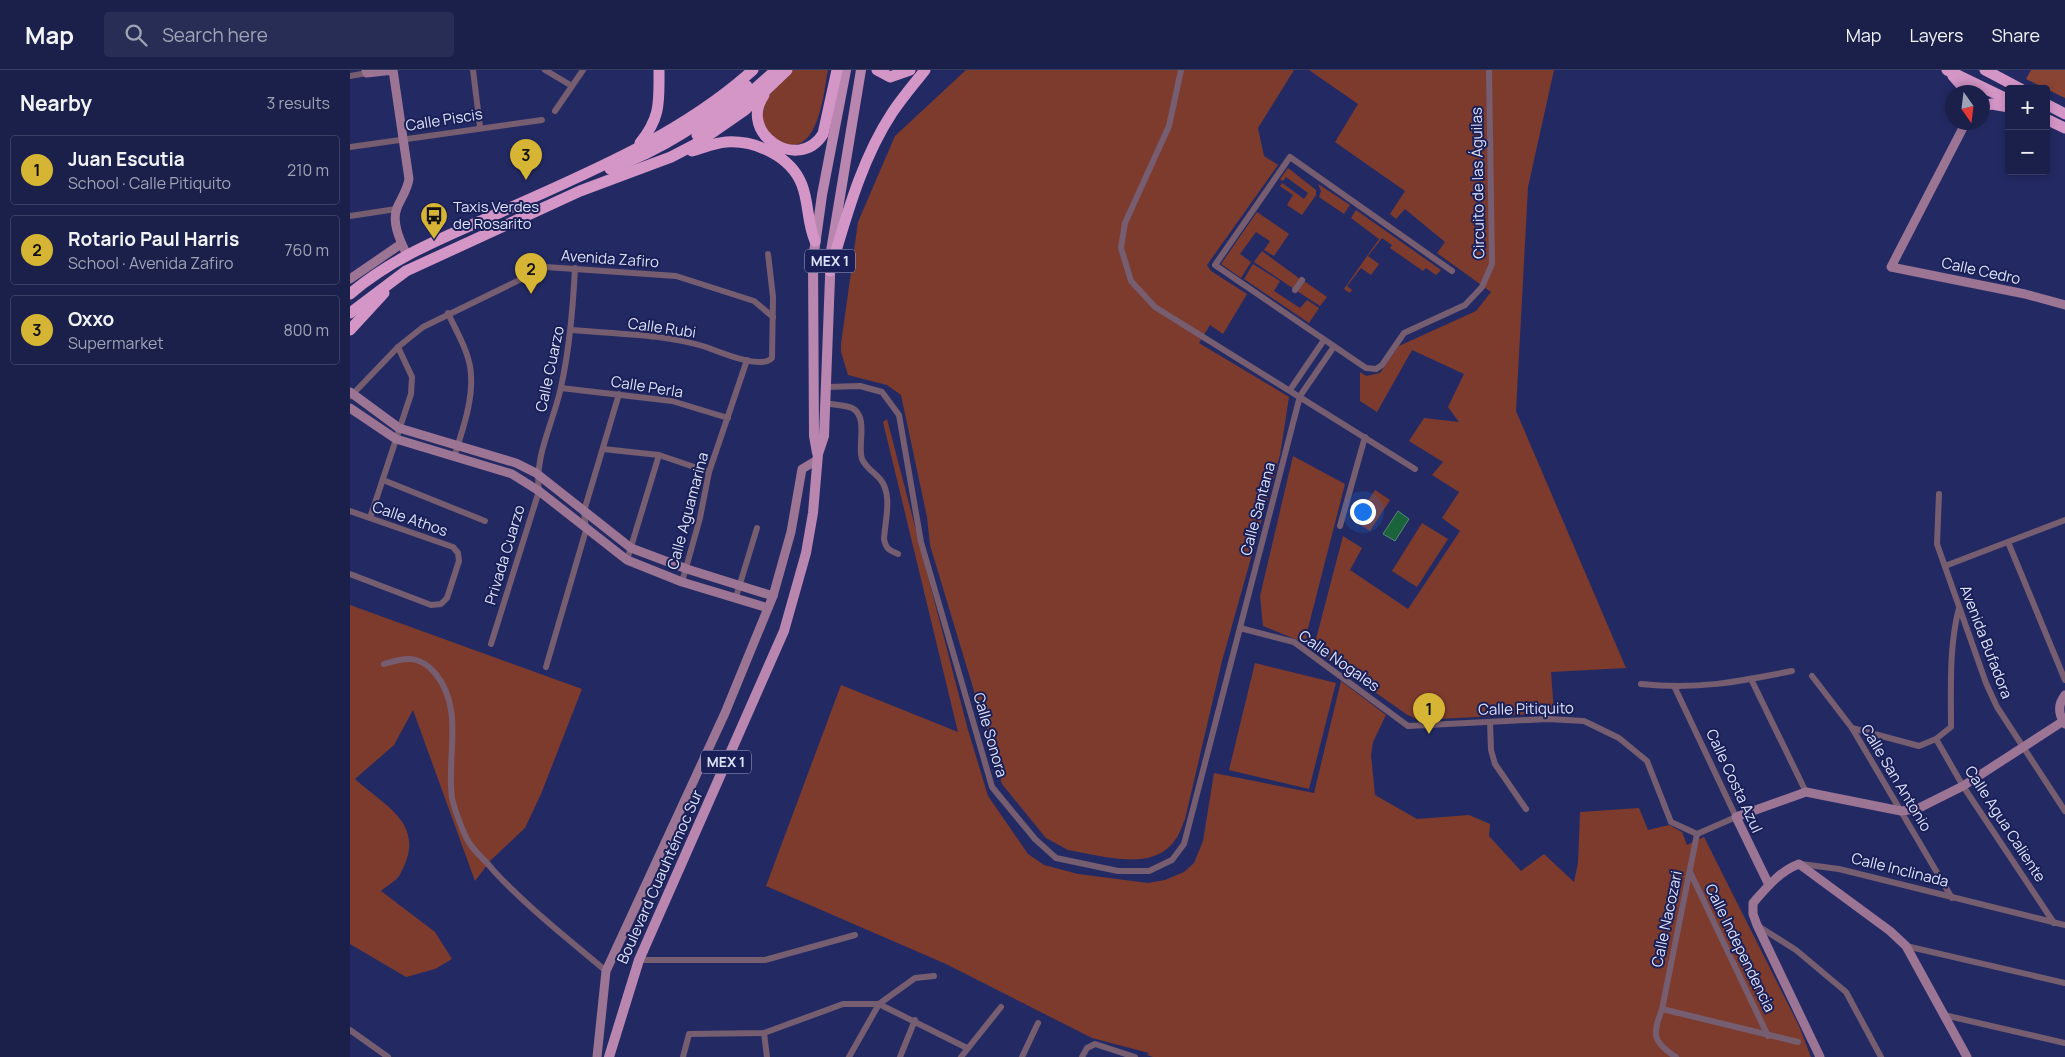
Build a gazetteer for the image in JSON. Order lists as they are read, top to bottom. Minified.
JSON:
{"streets":{"main road":["MEX 1","Boulevard Cuauhtémoc Sur"],"street":["Calle Piscis","Circuito de las Águilas","Avenida Zafiro","Calle Cedro","Calle Rubi","Calle Cuarzo","Calle Perla","Calle Santana","Calle Aguamarina","Calle Athos","Privada Cuarzo","Avenida Bufadora","Calle Nogales","Calle Pitiquito","Calle Sonora","Calle San Antonio","Calle Costa Azul","Calle Agua Caliente","Calle Inclinada","Calle Nacozari","Calle Independencia"]},"crossings":[["Avenida Zafiro","Calle Cuarzo"],["Calle Rubi","Calle Cuarzo"],["Calle Rubi","Calle Aguamarina"],["Calle Cuarzo","Calle Perla"],["Calle Cuarzo","Privada Cuarzo"],["Calle Perla","Calle Aguamarina"],["Calle Santana","Calle Nogales"],["Calle Santana","Calle Sonora"],["Calle Nogales","Calle Pitiquito"],["Calle Nogales","Calle Sonora"],["Calle Pitiquito","Calle Nacozari"],["Calle Sonora","Boulevard Cuauhtémoc Sur"],["Calle San Antonio","Calle Inclinada"],["Calle Agua Caliente","Calle Inclinada"],["Calle Nacozari","Calle Independencia"]],"places":{"bus stop":["Taxis Verdes de Rosarito"]},"north":"bottom","page":{"header":"Map","search":"Search here","nav":["Map","Layers","Share"],"heading":["Nearby","3 results"],"map_buttons":["+","−"],"list":[{"mark":"1","name":"Juan Escutia","note":"School · Calle Pitiquito","value":"210 m"},{"mark":"2","name":"Rotario Paul Harris","note":"School · Avenida Zafiro","value":"760 m"},{"mark":"3","name":"Oxxo","note":"Supermarket","value":"800 m"}],"pins":["3","2","1"]}}
